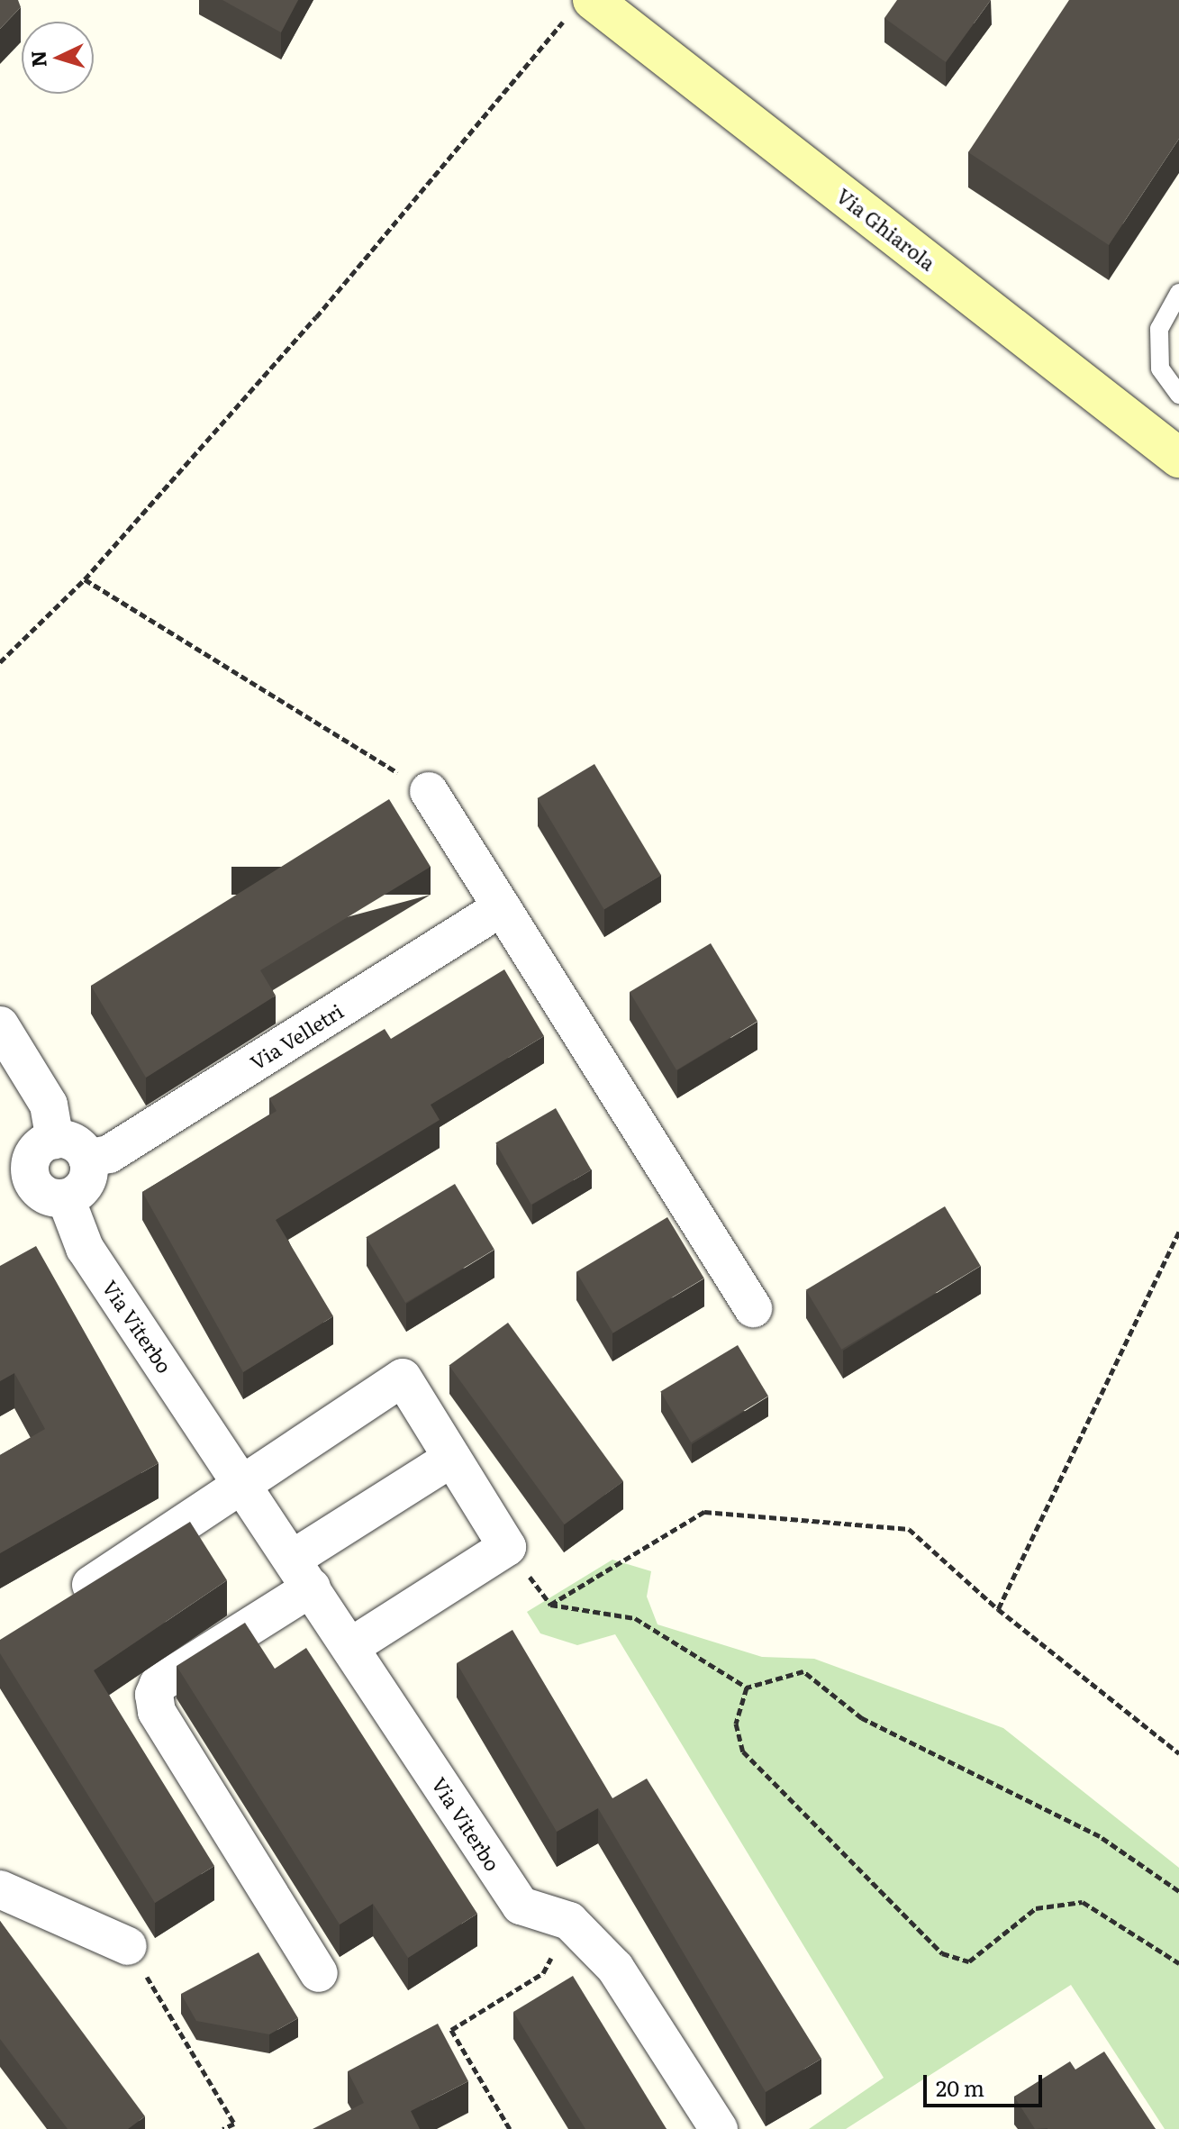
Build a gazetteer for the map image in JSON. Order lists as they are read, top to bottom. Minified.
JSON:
{"streets":{"street":["Via Ghiarola","Via Velletri","Via Viterbo"]},"crossings":[["Via Velletri","Via Viterbo"]],"scale_bar":"20 m","north":"left"}
